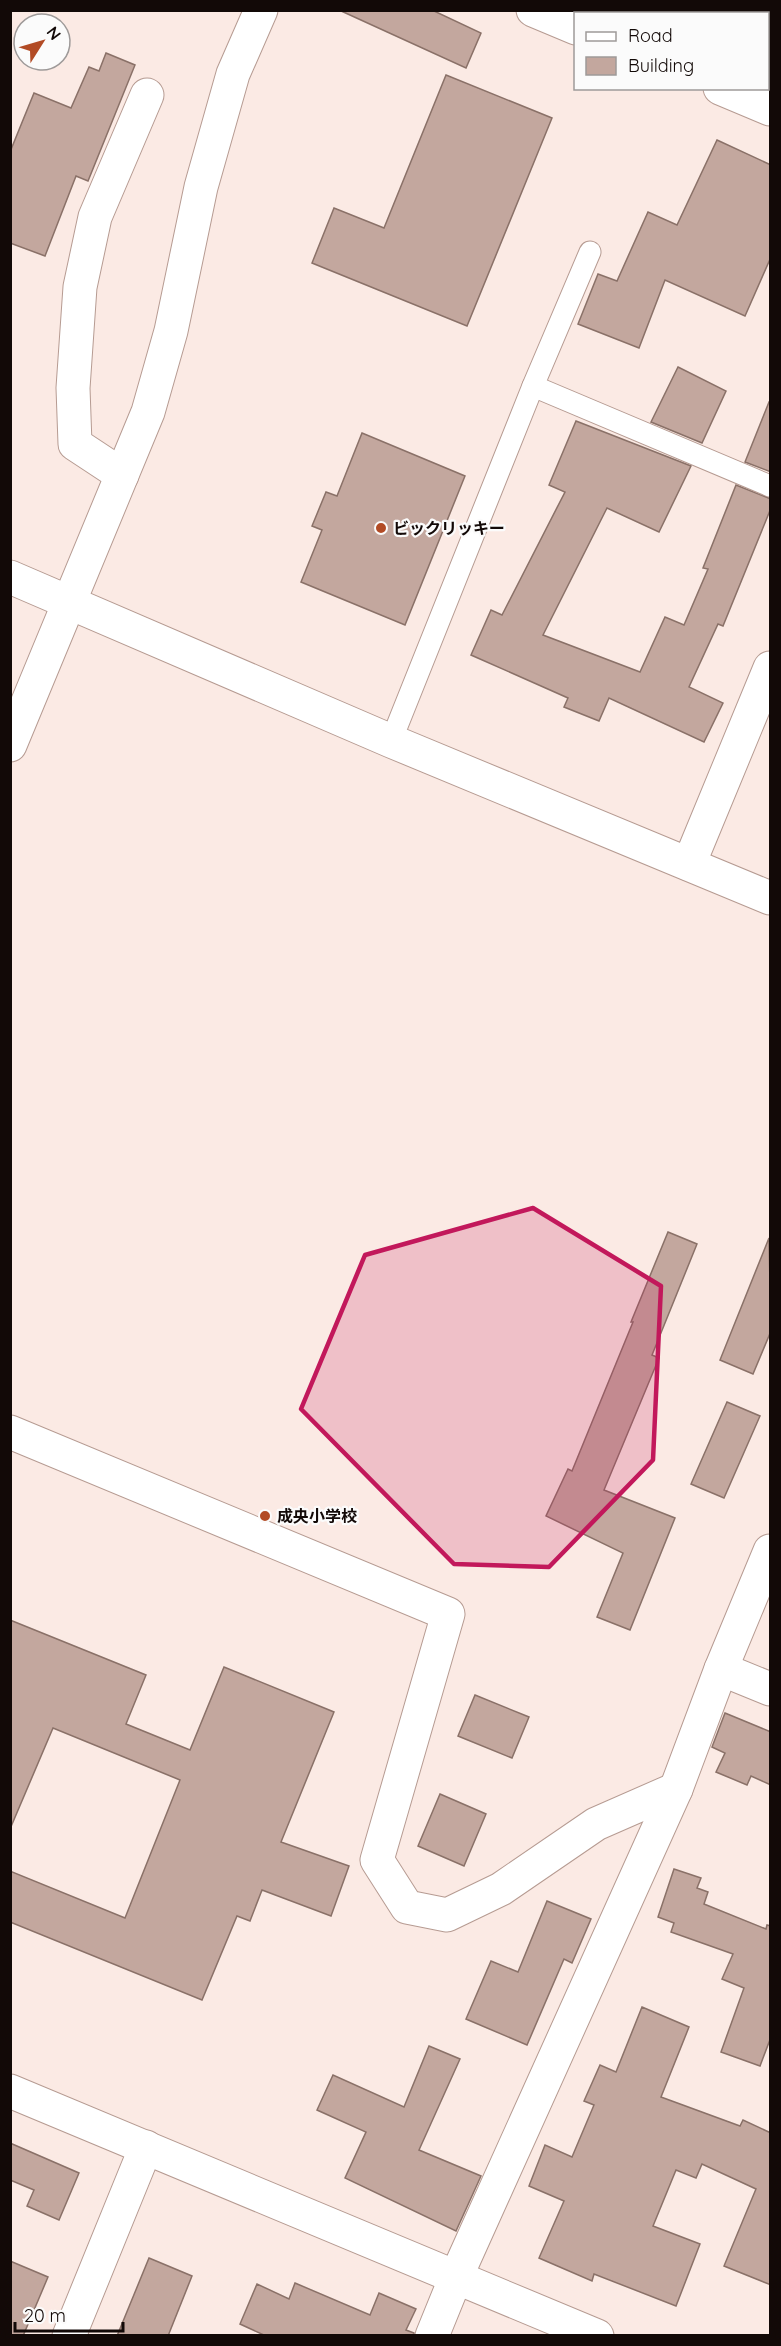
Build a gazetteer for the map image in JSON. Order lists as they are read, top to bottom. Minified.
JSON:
{"places":["ビックリッキー","成央小学校"],"legend":["Road","Building"],"scale_bar":"20 m","north":"top right"}
